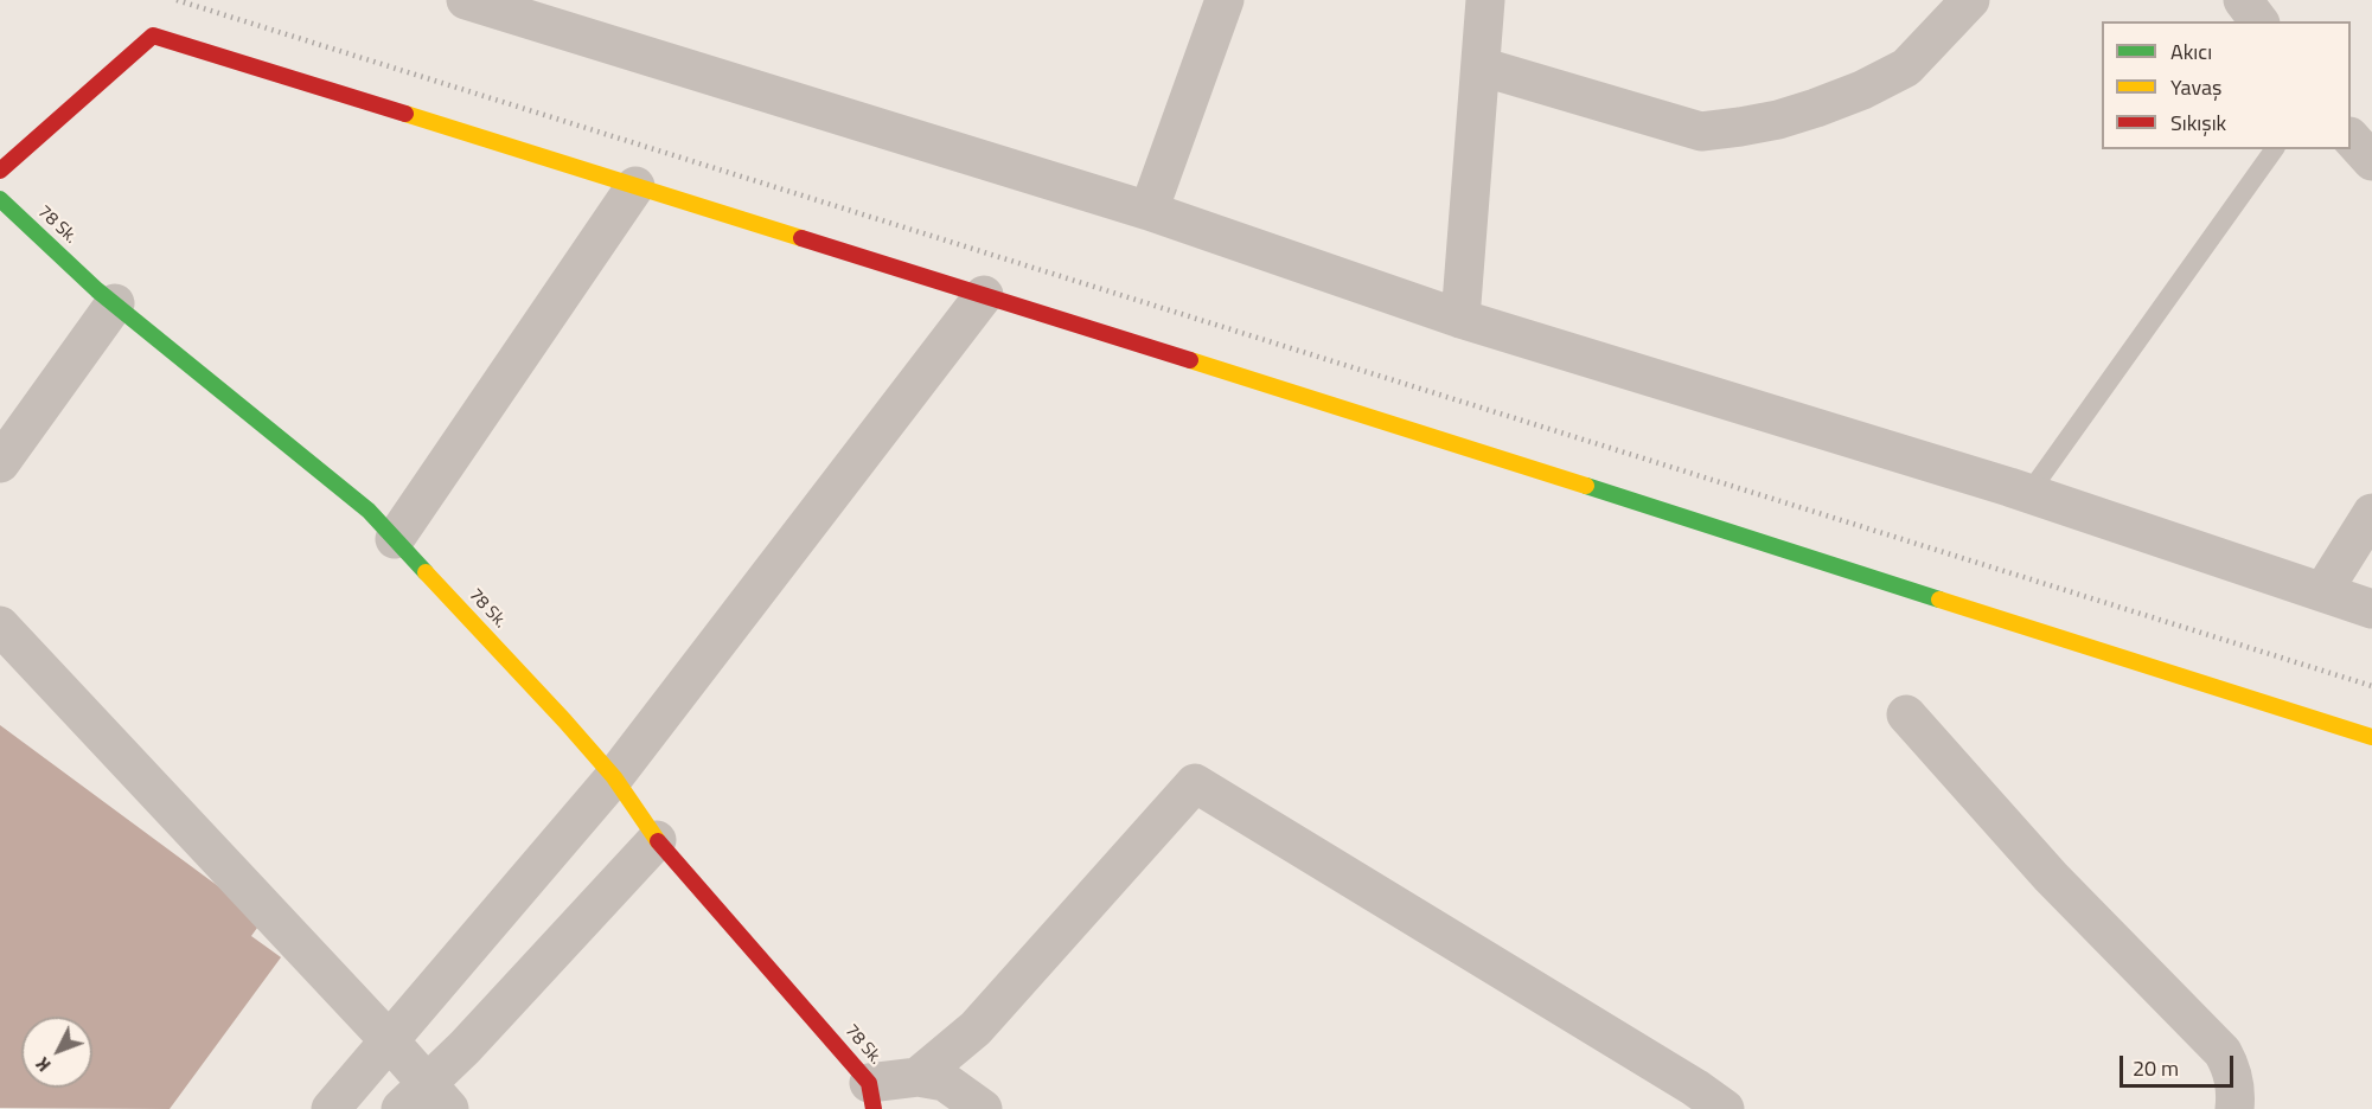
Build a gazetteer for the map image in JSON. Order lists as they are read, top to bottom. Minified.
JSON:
{"streets":{"street":["78 Sk."]},"legend":["Akıcı","Yavaş","Sıkışık"],"scale_bar":"20 m","north":"bottom left"}
